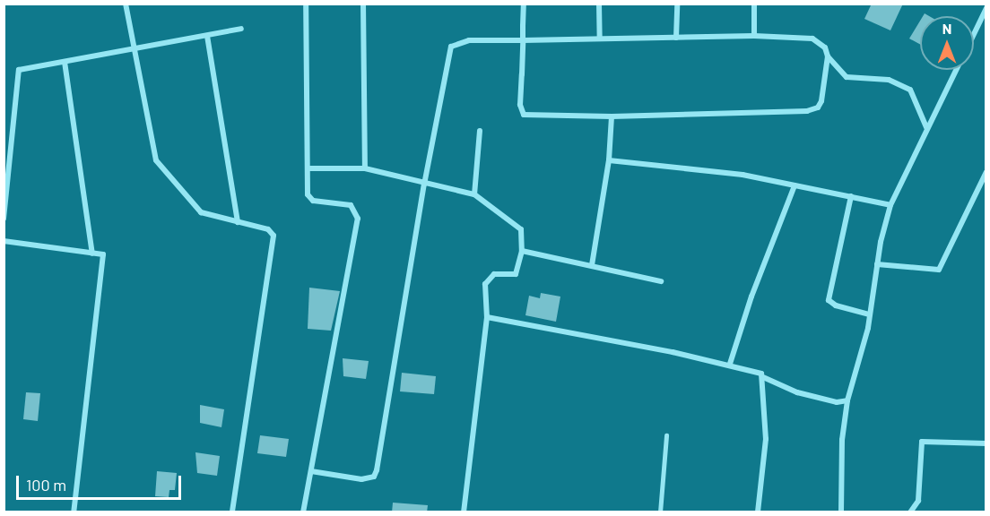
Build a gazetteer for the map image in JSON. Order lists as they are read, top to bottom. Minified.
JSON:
{"scale_bar":"100 m","north":"top"}
